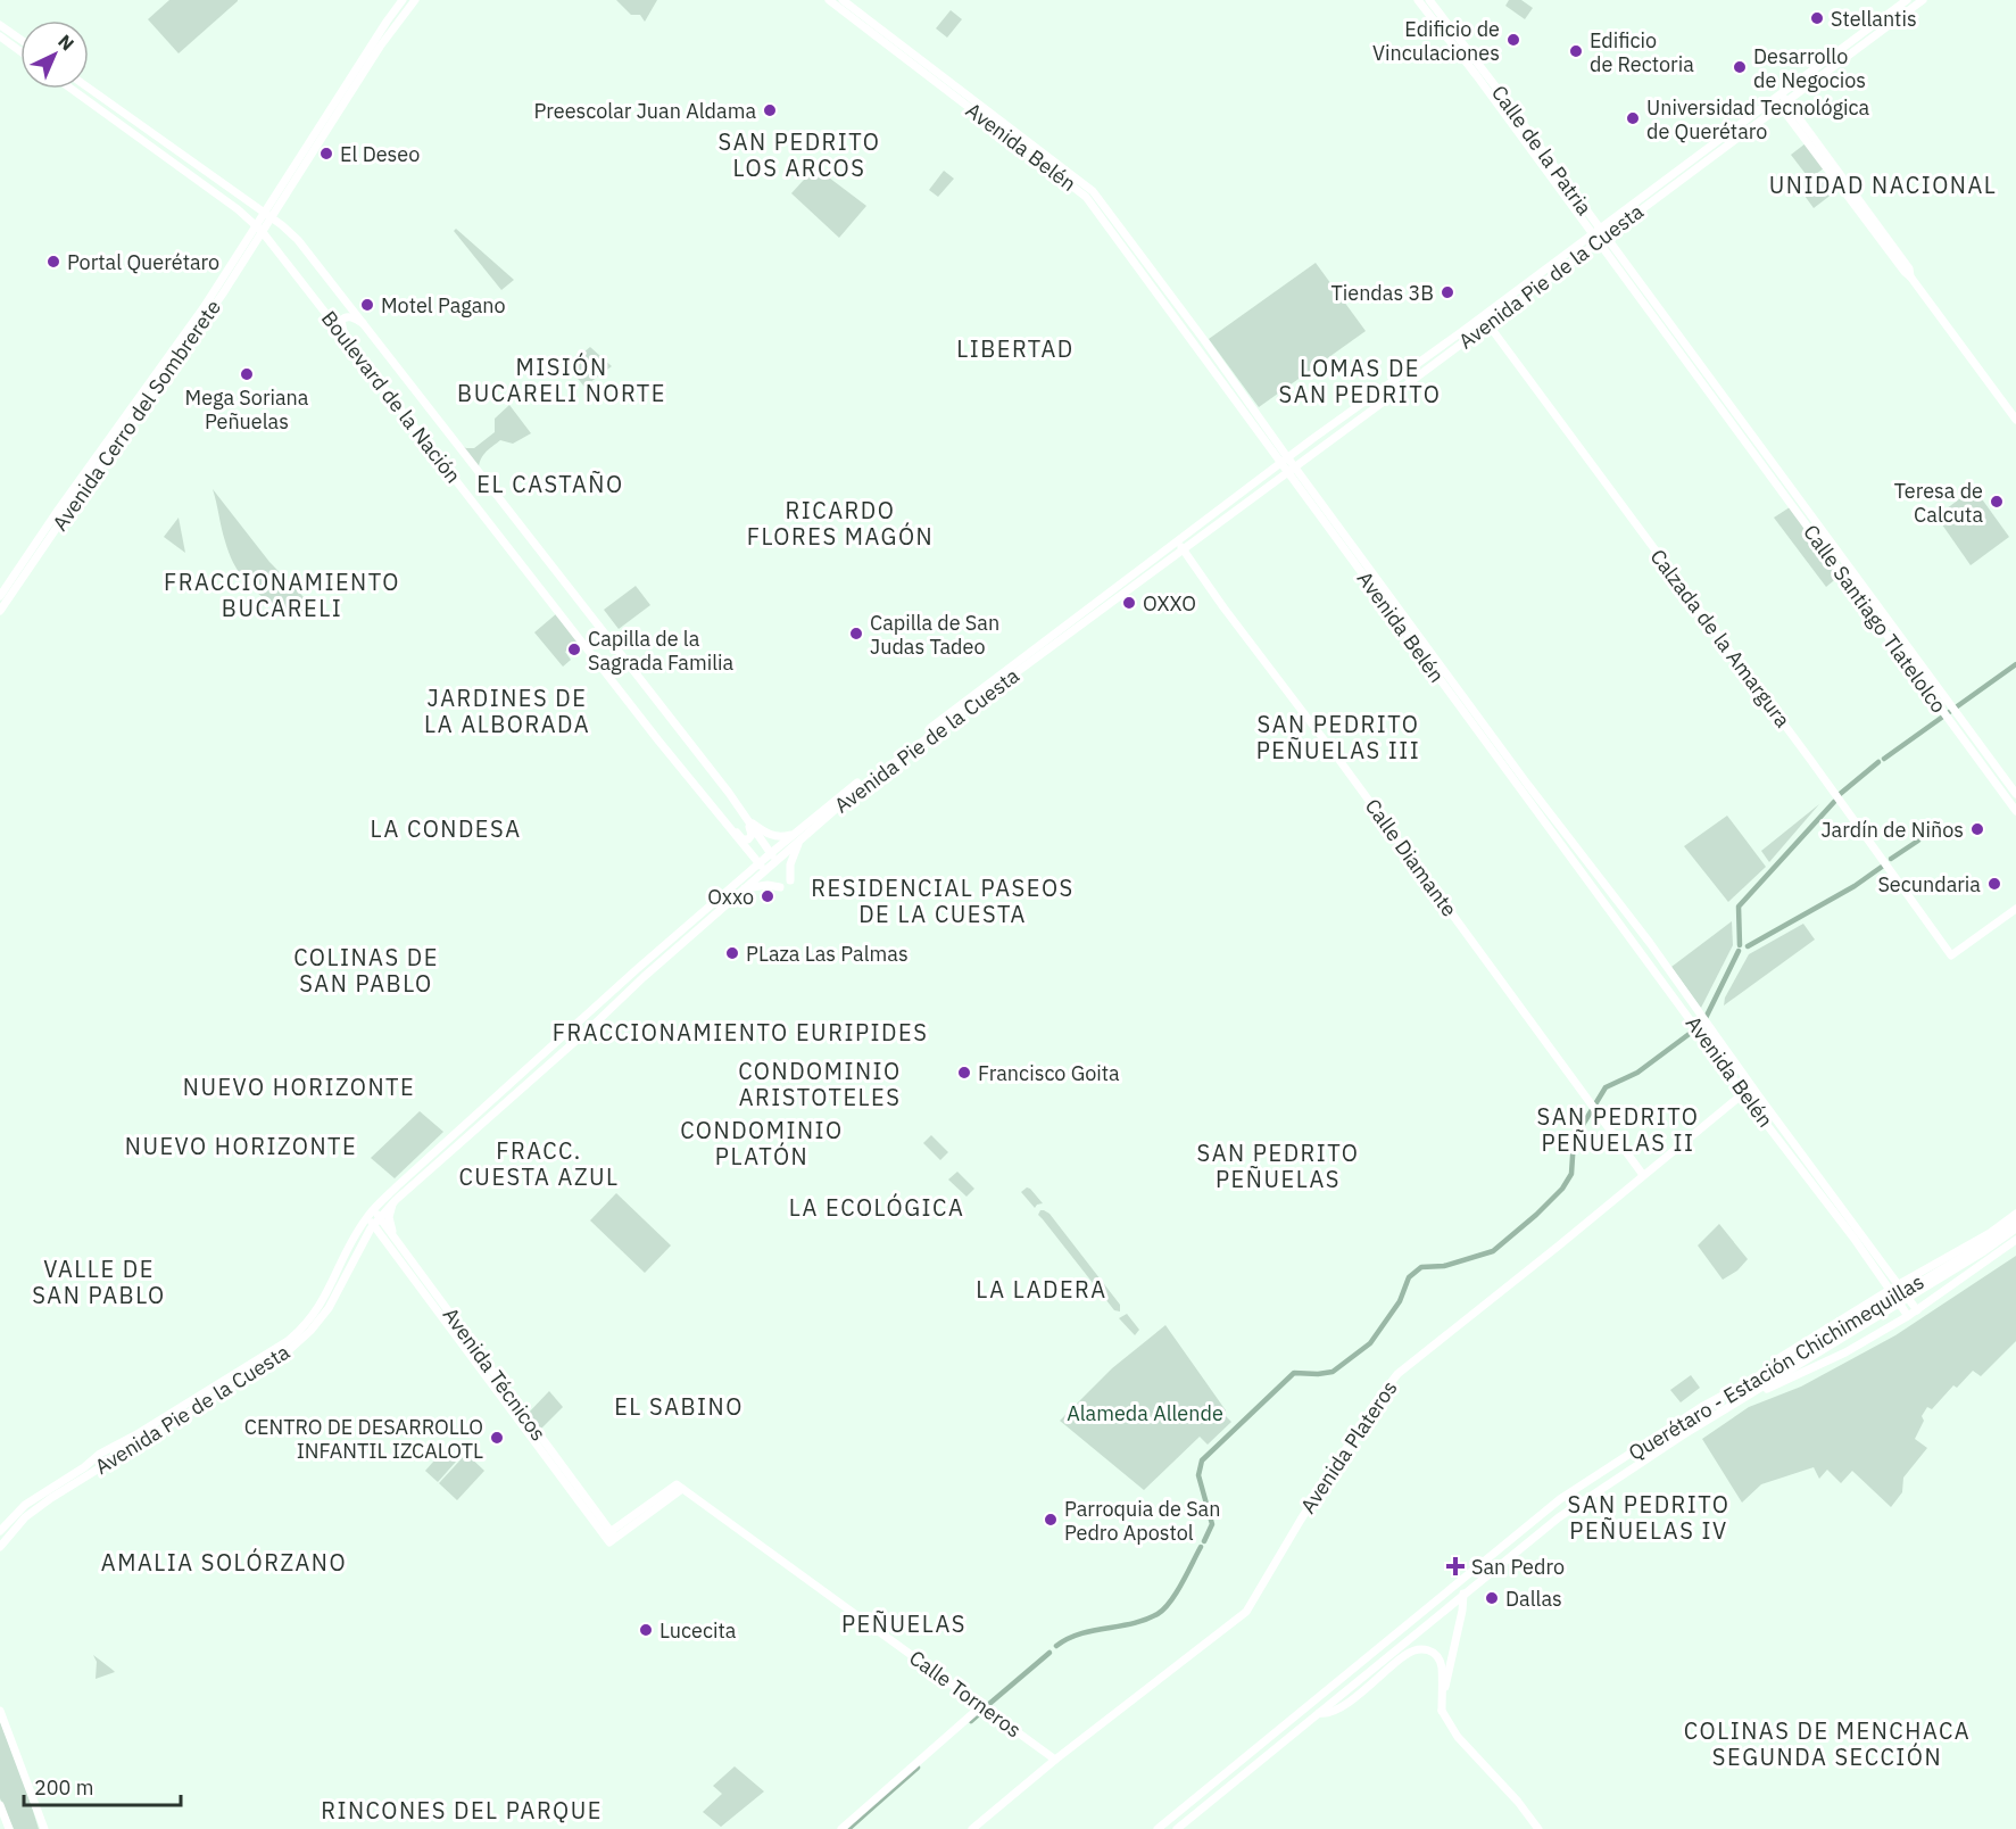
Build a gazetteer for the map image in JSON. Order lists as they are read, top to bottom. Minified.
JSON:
{"streets":{"main road":["Avenida Belén","Calle de la Patria","Avenida Pie de la Cuesta","Boulevard de la Nación","Avenida Cerro del Sombrerete","Calle Santiago Tlatelolco","Calzada de la Amargura","Calle Diamante","Querétaro - Estación Chichimequillas","Avenida Técnicos","Avenida Plateros","Calle Torneros"]},"crossings":[["Avenida Belén","Avenida Pie de la Cuesta"],["Avenida Belén","Avenida Plateros"],["Calle de la Patria","Avenida Pie de la Cuesta"],["Calle de la Patria","Calle Santiago Tlatelolco"],["Avenida Pie de la Cuesta","Boulevard de la Nación"],["Avenida Pie de la Cuesta","Calzada de la Amargura"],["Avenida Pie de la Cuesta","Calle Diamante"],["Avenida Pie de la Cuesta","Avenida Técnicos"],["Boulevard de la Nación","Avenida Cerro del Sombrerete"],["Calle Diamante","Avenida Plateros"],["Avenida Técnicos","Calle Torneros"],["Avenida Plateros","Calle Torneros"]],"districts":["SAN PEDRITO LOS ARCOS","UNIDAD NACIONAL","LIBERTAD","MISIÓN BUCARELI NORTE","LOMAS DE SAN PEDRITO","EL CASTAÑO","RICARDO FLORES MAGÓN","FRACCIONAMIENTO BUCARELI","JARDINES DE LA ALBORADA","SAN PEDRITO PEÑUELAS III","LA CONDESA","RESIDENCIAL PASEOS DE LA CUESTA","COLINAS DE SAN PABLO","FRACCIONAMIENTO EURIPIDES","CONDOMINIO ARISTOTELES","NUEVO HORIZONTE","SAN PEDRITO PEÑUELAS II","CONDOMINIO PLATÓN","NUEVO HORIZONTE","FRACC. CUESTA AZUL","SAN PEDRITO PEÑUELAS","LA ECOLÓGICA","VALLE DE SAN PABLO","LA LADERA","EL SABINO","SAN PEDRITO PEÑUELAS IV","AMALIA SOLÓRZANO","PEÑUELAS","COLINAS DE MENCHACA SEGUNDA SECCIÓN","RINCONES DEL PARQUE"],"parks":["Alameda Allende"],"places":{"other":["Stellantis","Edificio de Vinculaciones","Edificio de Rectoria","Desarrollo de Negocios","Preescolar Juan Aldama","Universidad Tecnológica de Querétaro","El Deseo","Portal Querétaro","Tiendas 3B","Motel Pagano","Mega Soriana Peñuelas","Teresa de Calcuta","OXXO","Capilla de San Judas Tadeo","Capilla de la Sagrada Familia","Jardín de Niños","Secundaria","Oxxo","PLaza Las Palmas","Francisco Goita","CENTRO DE DESARROLLO INFANTIL IZCALOTL","Parroquia de San Pedro Apostol","Dallas","Lucecita"],"health":["San Pedro"]},"scale_bar":"200 m","north":"top right"}
